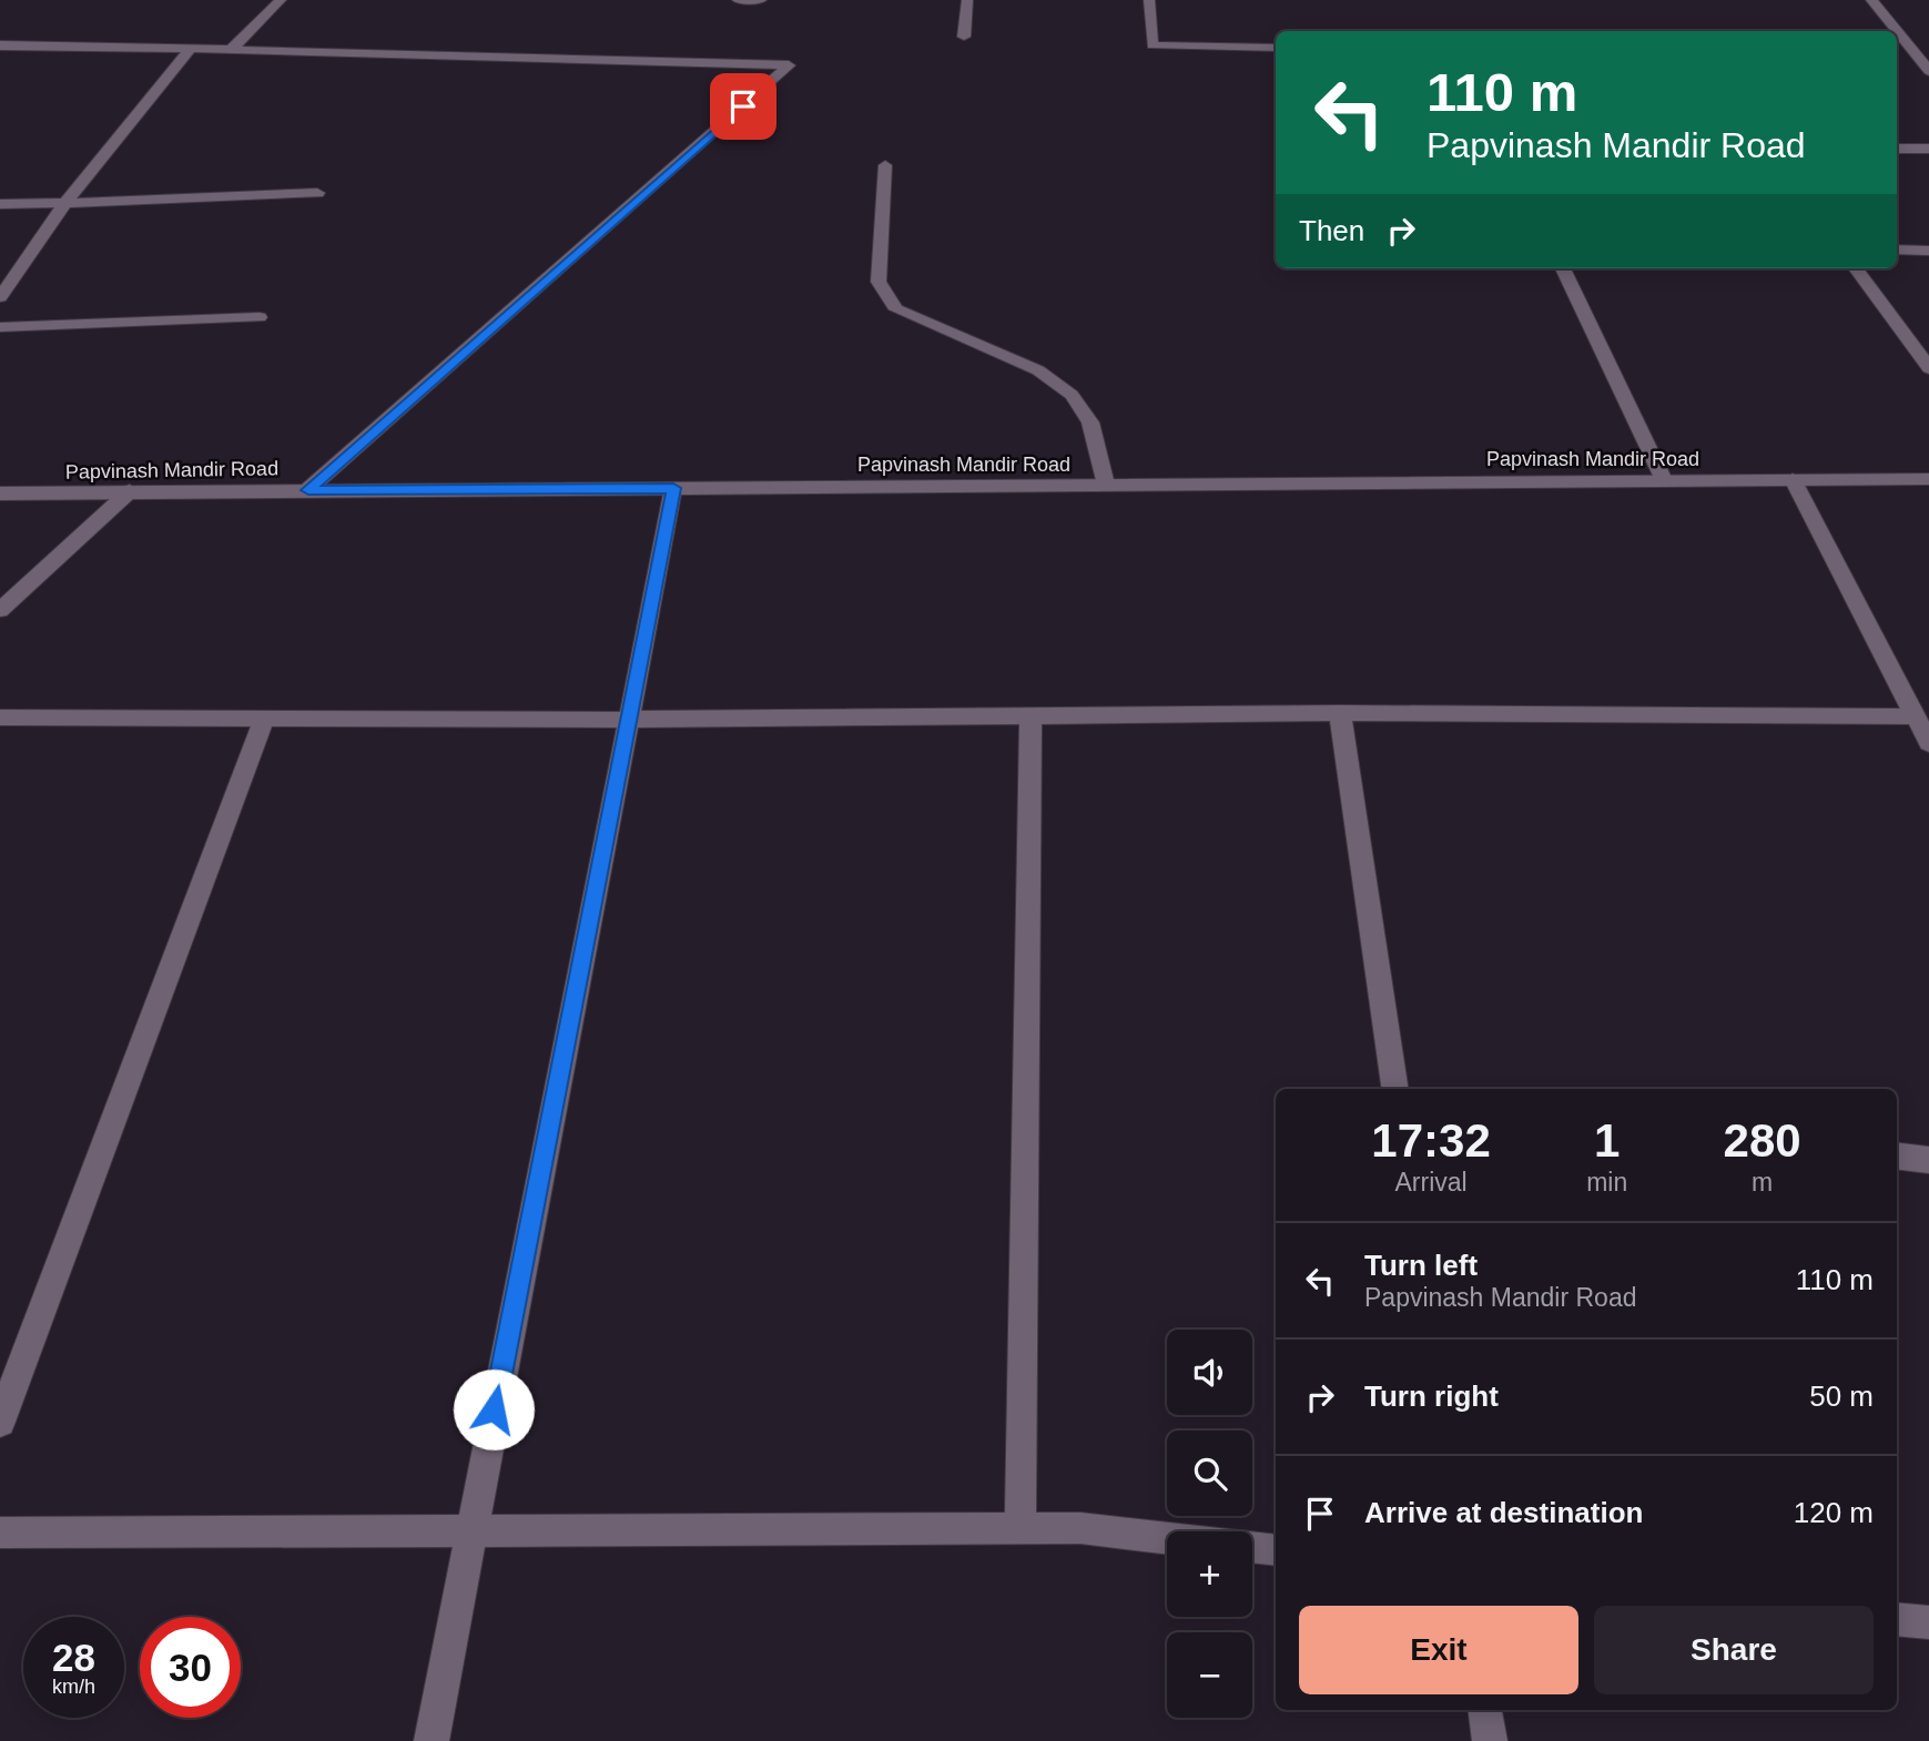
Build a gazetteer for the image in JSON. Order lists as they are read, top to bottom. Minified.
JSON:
{"streets":{"street":["Papvinash Mandir Road"]},"page":{"turn":["110 m","Papvinash Mandir Road"],"then":"Then","eta":["17:32","Arrival","1","min","280","m"],"list":[{"name":"Turn left","note":"Papvinash Mandir Road","value":"110 m"},{"name":"Turn right","value":"50 m"},{"name":"Arrive at destination","value":"120 m"}],"map_buttons":["+","−"],"buttons":["Exit","Share"],"speed":"28 km/h","limit":"30"}}
